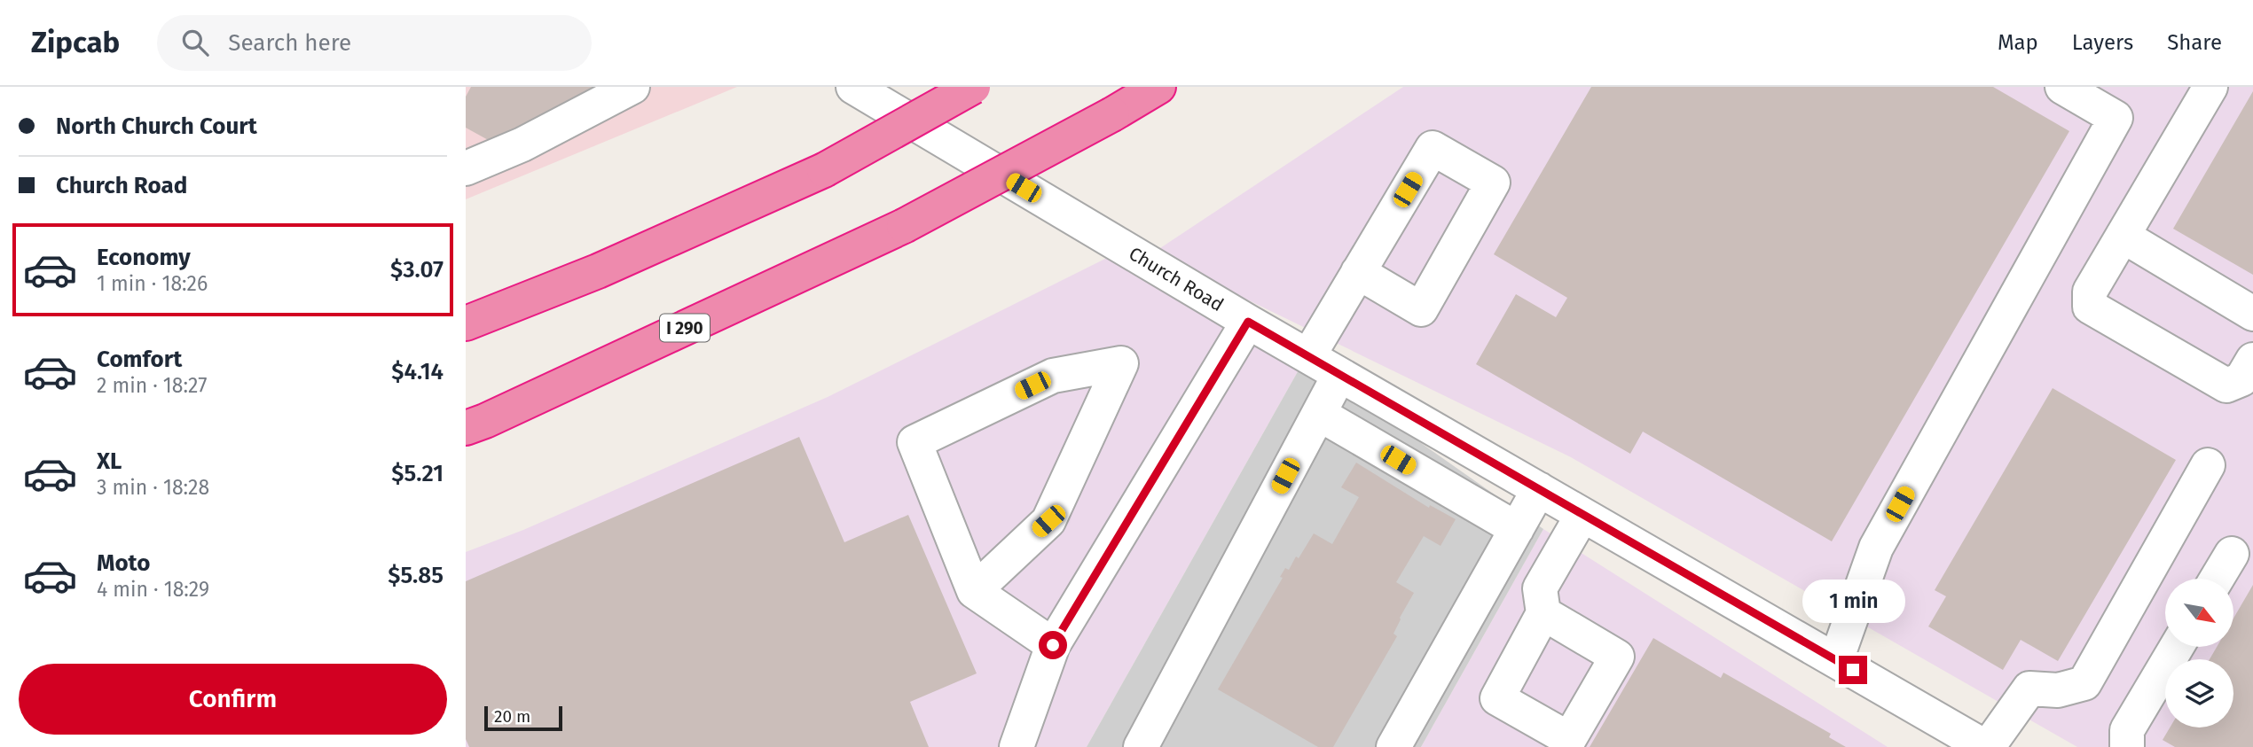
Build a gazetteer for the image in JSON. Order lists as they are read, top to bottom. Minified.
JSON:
{"streets":{"highway":["I 290"],"street":["Church Road"]},"scale_bar":"20 m","north":"bottom right","page":{"header":"Zipcab","search":"Search here","nav":["Map","Layers","Share"],"banner":["North Church Court","Church Road"],"list":[{"name":"Economy","note":"1 min · 18:26","value":"$3.07"},{"name":"Comfort","note":"2 min · 18:27","value":"$4.14"},{"name":"XL","note":"3 min · 18:28","value":"$5.21"},{"name":"Moto","note":"4 min · 18:29","value":"$5.85"}],"bubble":"1 min","buttons":"Confirm","scale":"20 m"}}
